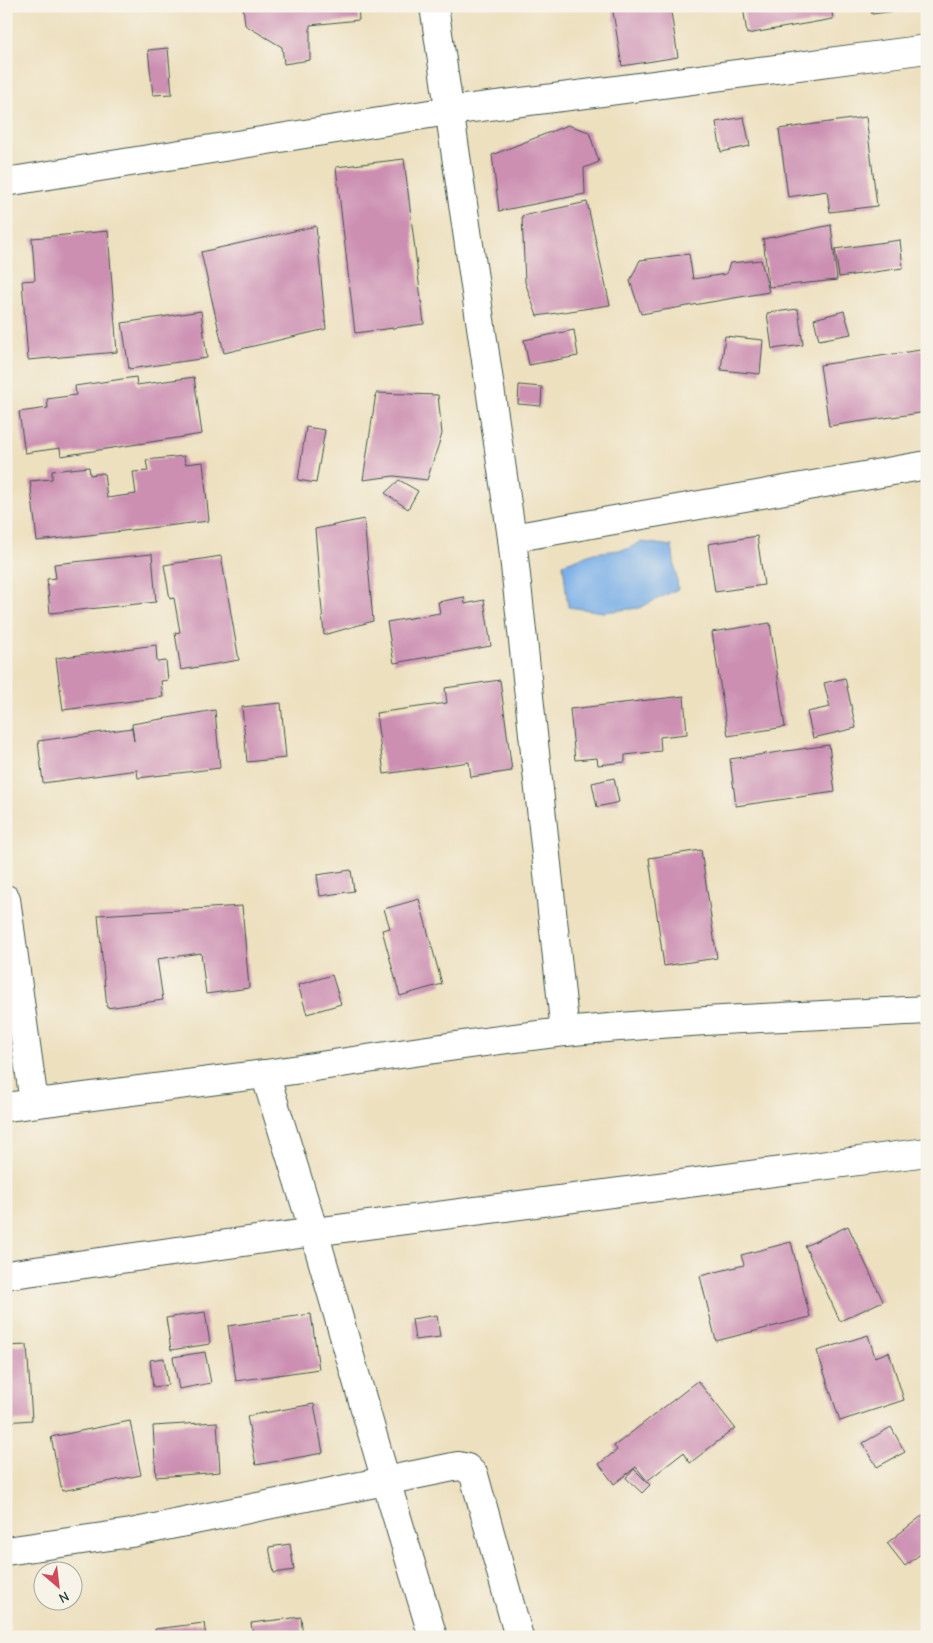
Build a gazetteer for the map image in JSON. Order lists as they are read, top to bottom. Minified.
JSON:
{"north":"bottom right"}
